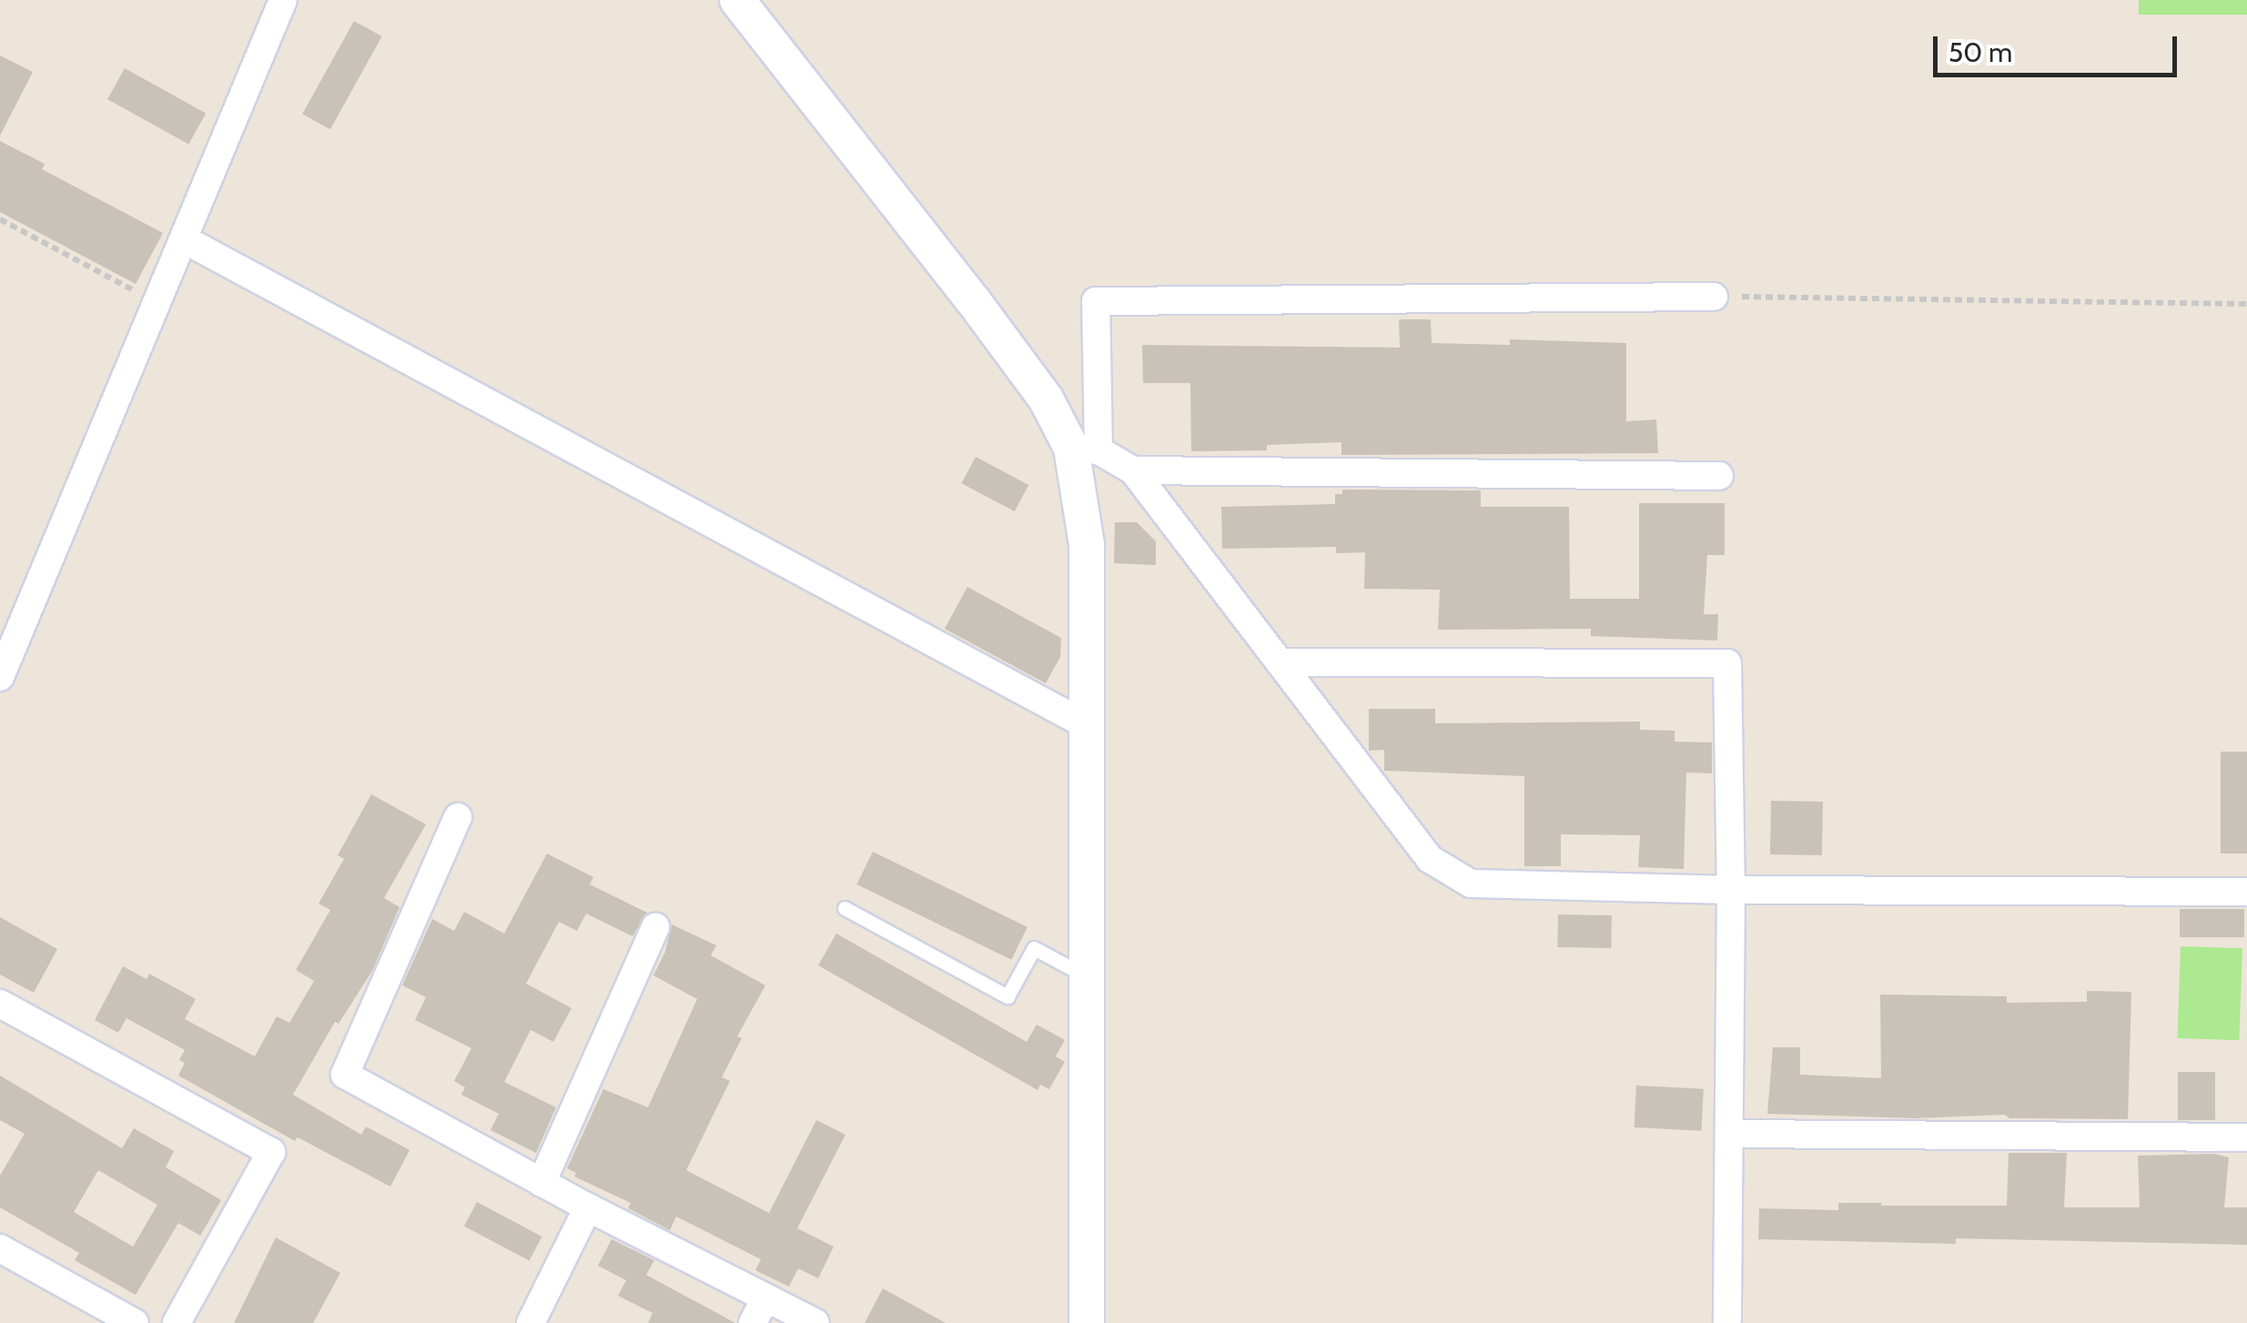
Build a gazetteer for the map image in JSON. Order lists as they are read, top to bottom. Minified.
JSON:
{"scale_bar":"50 m"}
